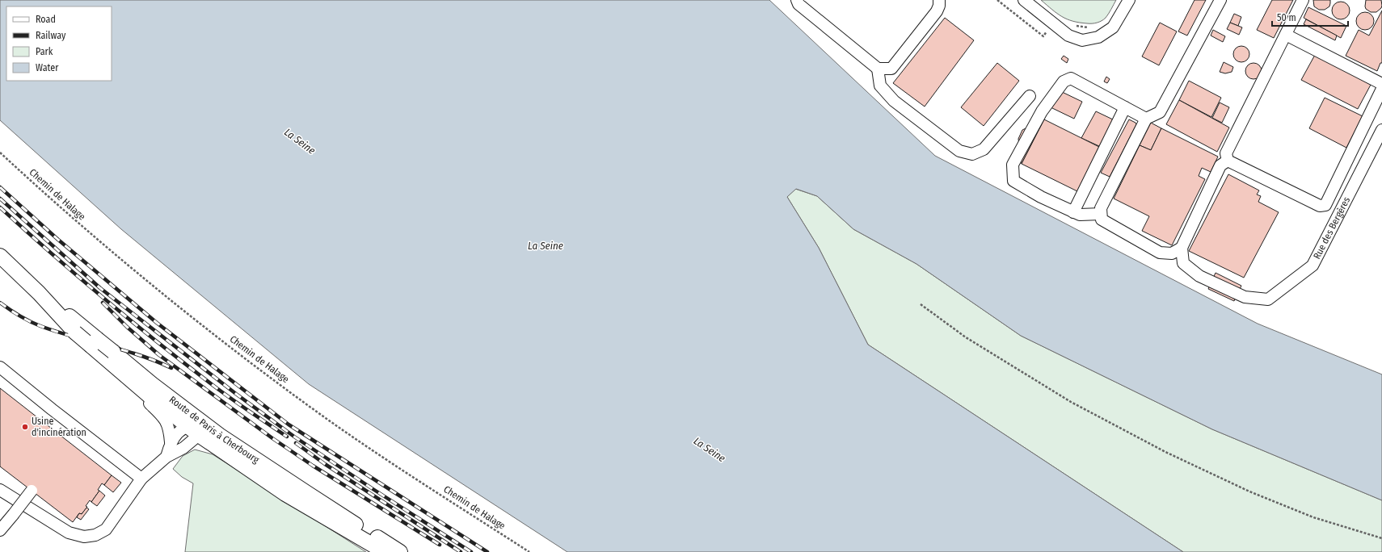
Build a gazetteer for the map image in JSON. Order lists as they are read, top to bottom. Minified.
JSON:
{"streets":{"main road":["Route de Paris à Cherbourg"],"street":["Rue des Bergères"],"path":["Chemin de Halage"]},"water":["La Seine"],"places":["Usine d'incinération"],"legend":["Road","Railway","Park","Water"],"scale_bar":"50 m"}
